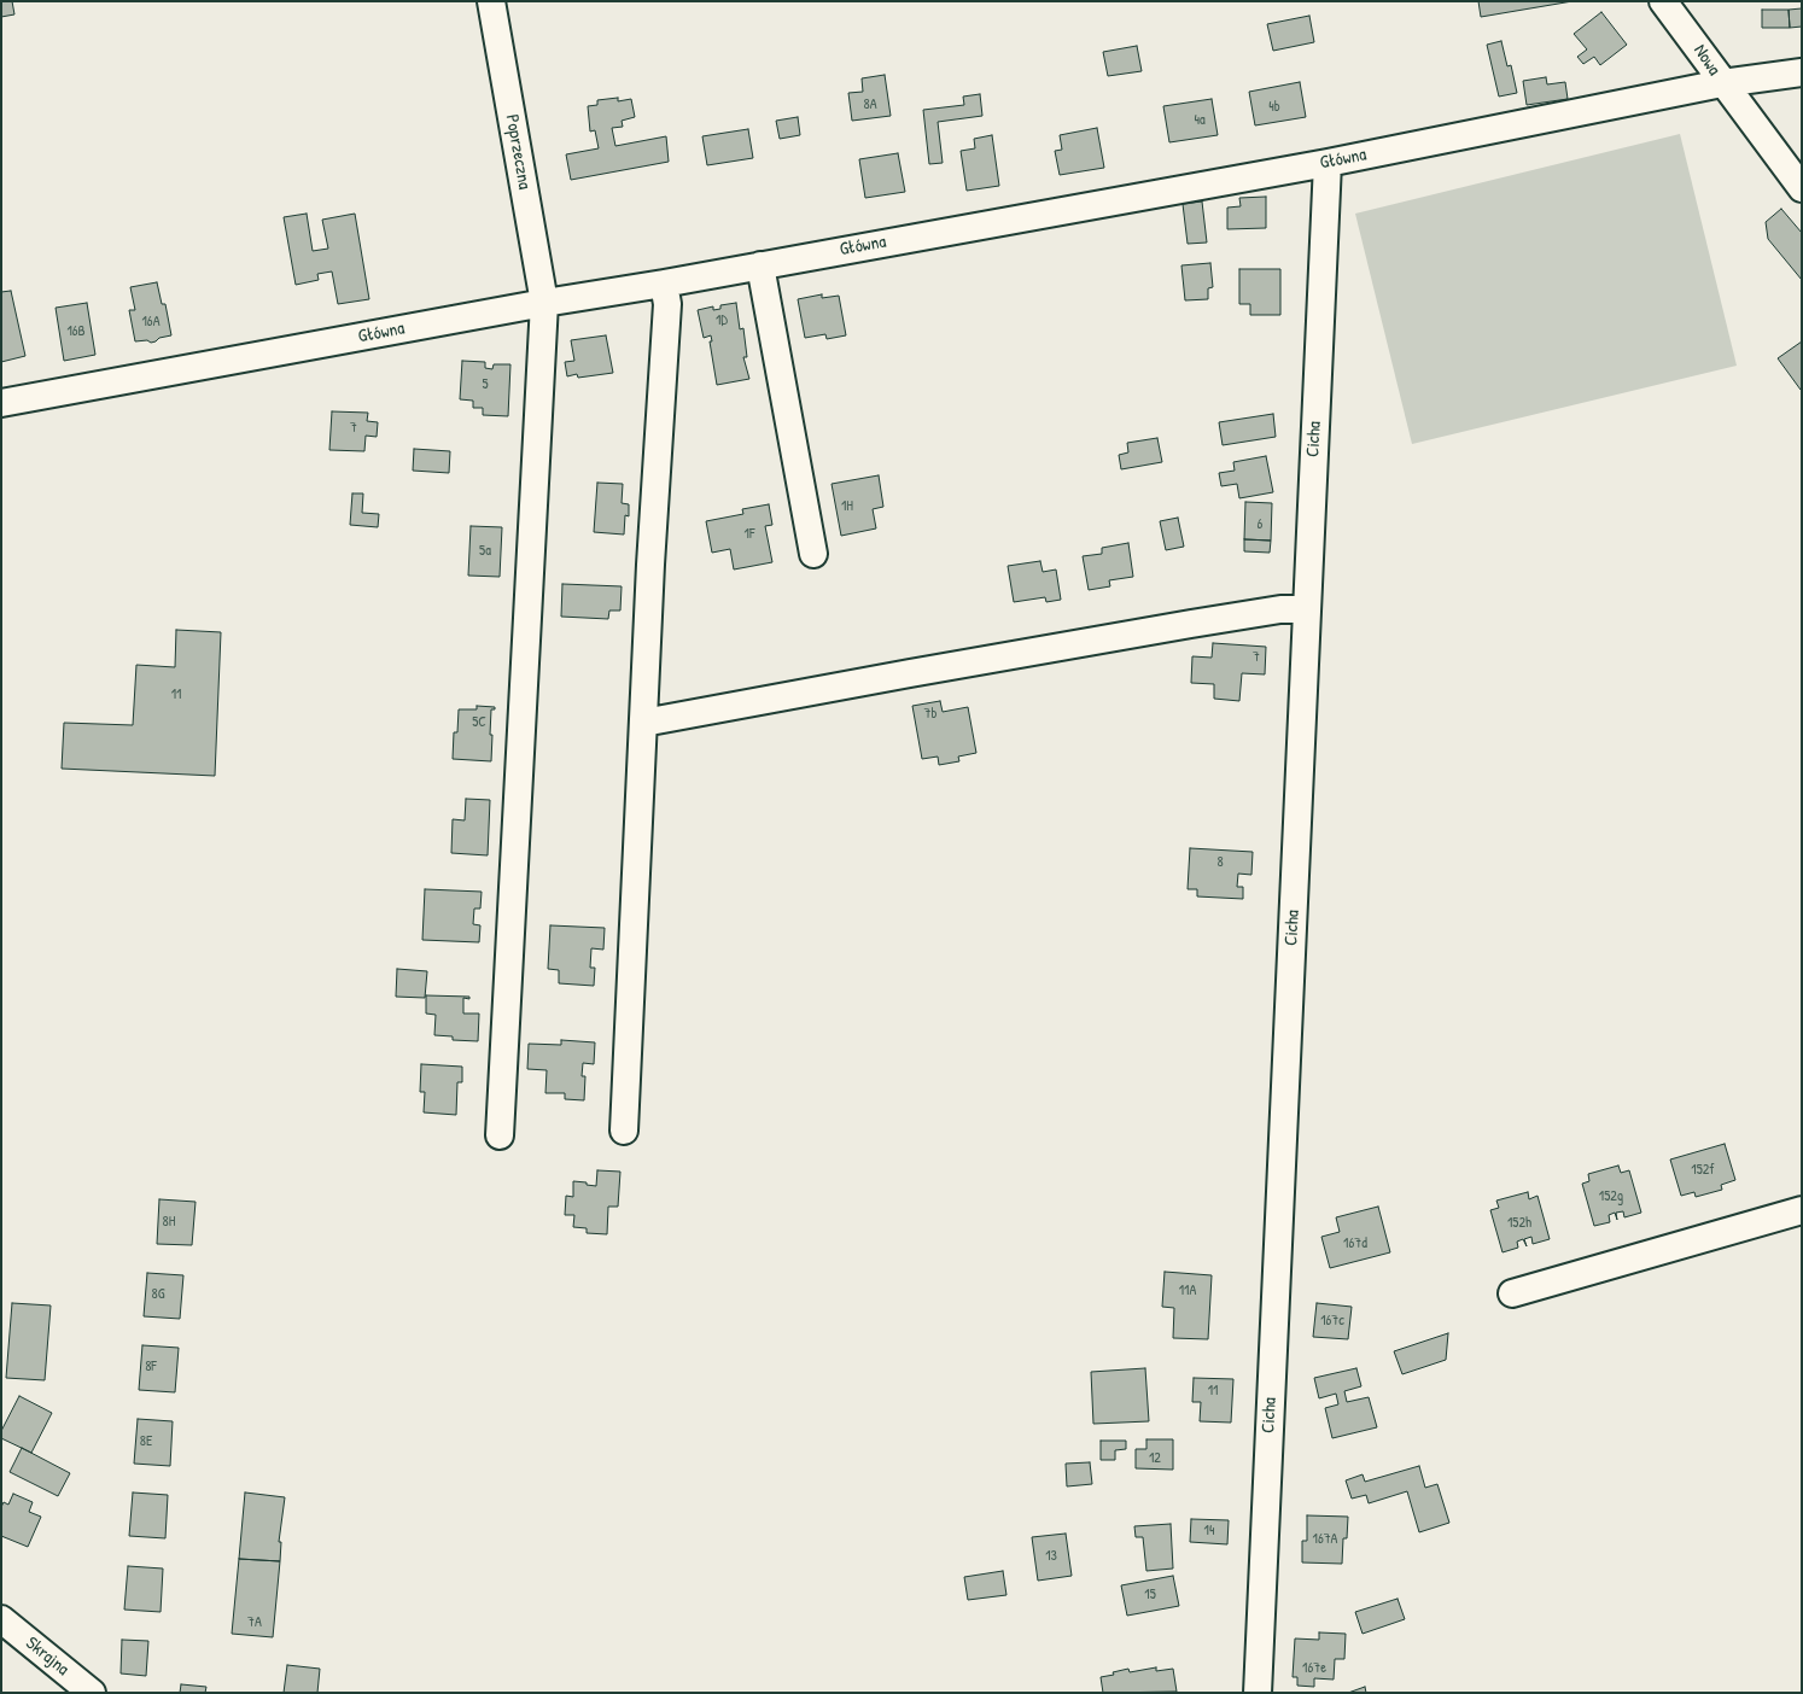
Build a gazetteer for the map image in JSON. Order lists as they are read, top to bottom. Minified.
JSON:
{"streets":{"street":["Nowa","Poprzeczna","Główna","Cicha","Skrajna"]},"crossings":[["Nowa","Główna"],["Poprzeczna","Główna"],["Główna","Cicha"]],"house_numbers":["8A","4b","4a","1D","16A","16B","5","7","1H","6","1F","5a","7","11","7b","5C","8","152f","152g","8H","152h","167d","11A","8G","167c","8F","11","8E","12","14","167A","13","15","7A","167e"]}
